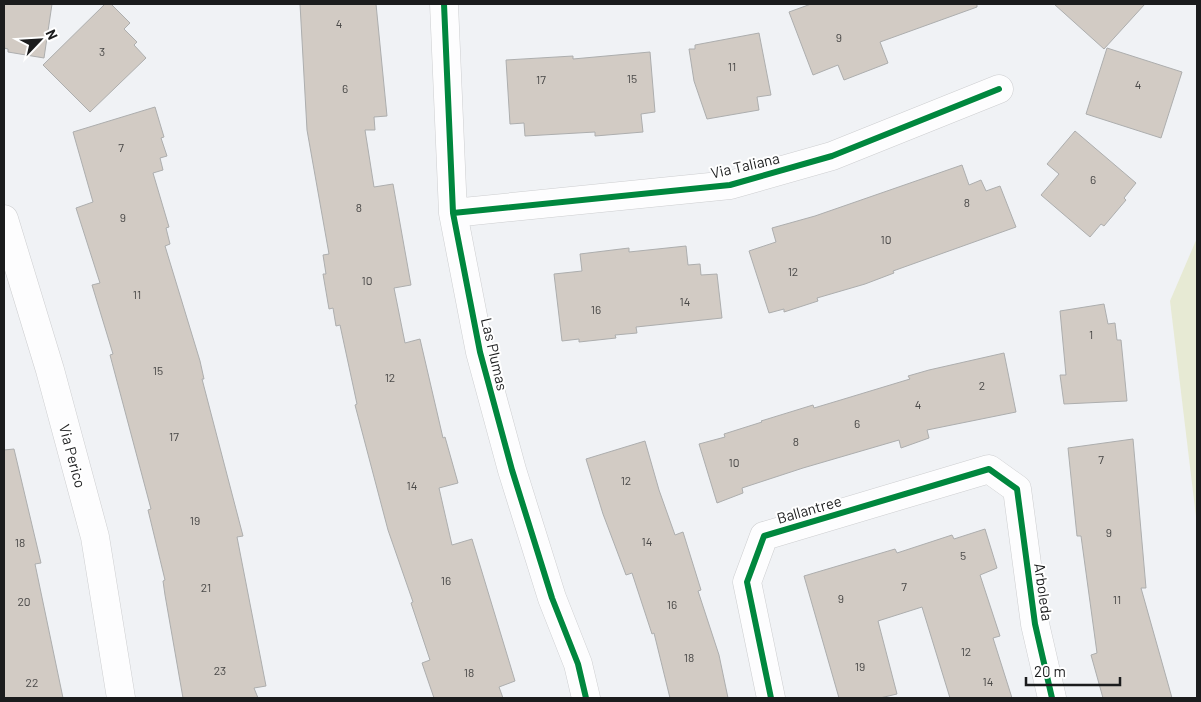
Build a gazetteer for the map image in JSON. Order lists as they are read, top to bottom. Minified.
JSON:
{"streets":{"street":["Via Taliana","Las Plumas","Via Perico","Ballantree","Arboleda"]},"crossings":[["Via Taliana","Las Plumas"],["Ballantree","Arboleda"]],"house_numbers":["4","9","3","11","15","17","4","6","7","6","8","8","9","10","12","10","11","14","16","1","15","12","2","4","6","17","8","7","10","12","14","19","9","14","18","5","16","7","21","9","11","20","16","12","18","19","23","18","14","22"],"scale_bar":"20 m","north":"top right"}
